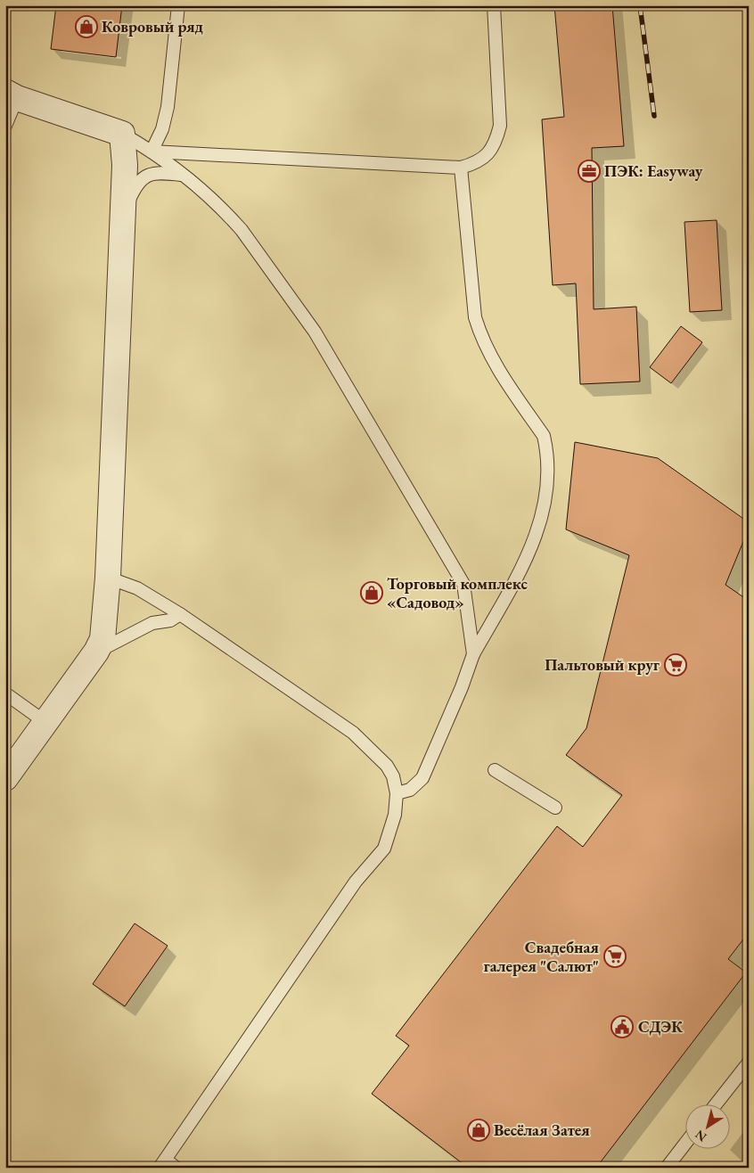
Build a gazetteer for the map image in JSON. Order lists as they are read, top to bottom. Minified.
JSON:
{"places":{"shop":["Ковровый ряд","Торговый комплекс «Садовод»","Весёлая Затея"],"office":["ПЭК: Easyway"],"supermarket":["Пальтовый круг","Свадебная галерея \"Салют\""],"public building":["СДЭК"]},"north":"bottom left"}
